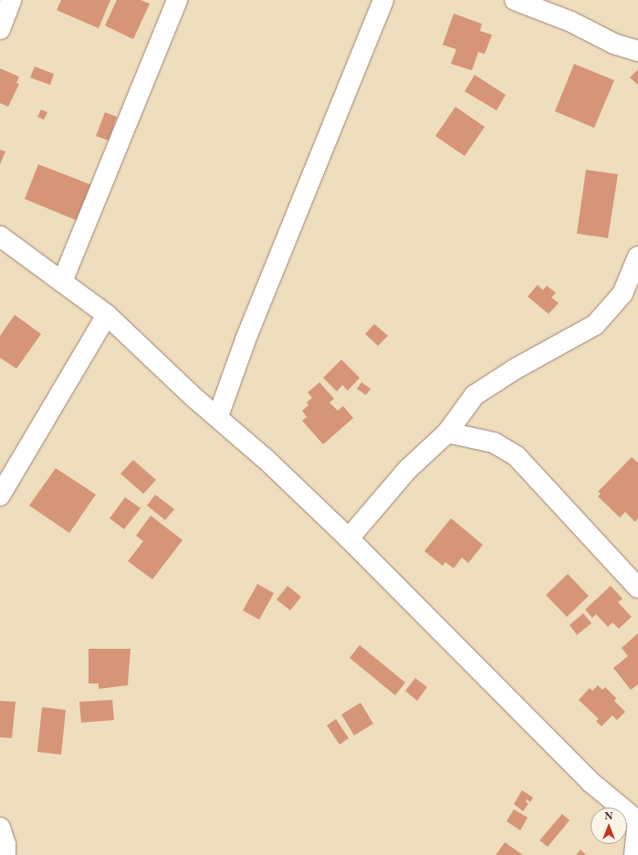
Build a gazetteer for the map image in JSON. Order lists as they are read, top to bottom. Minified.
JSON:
{"north":"top"}
